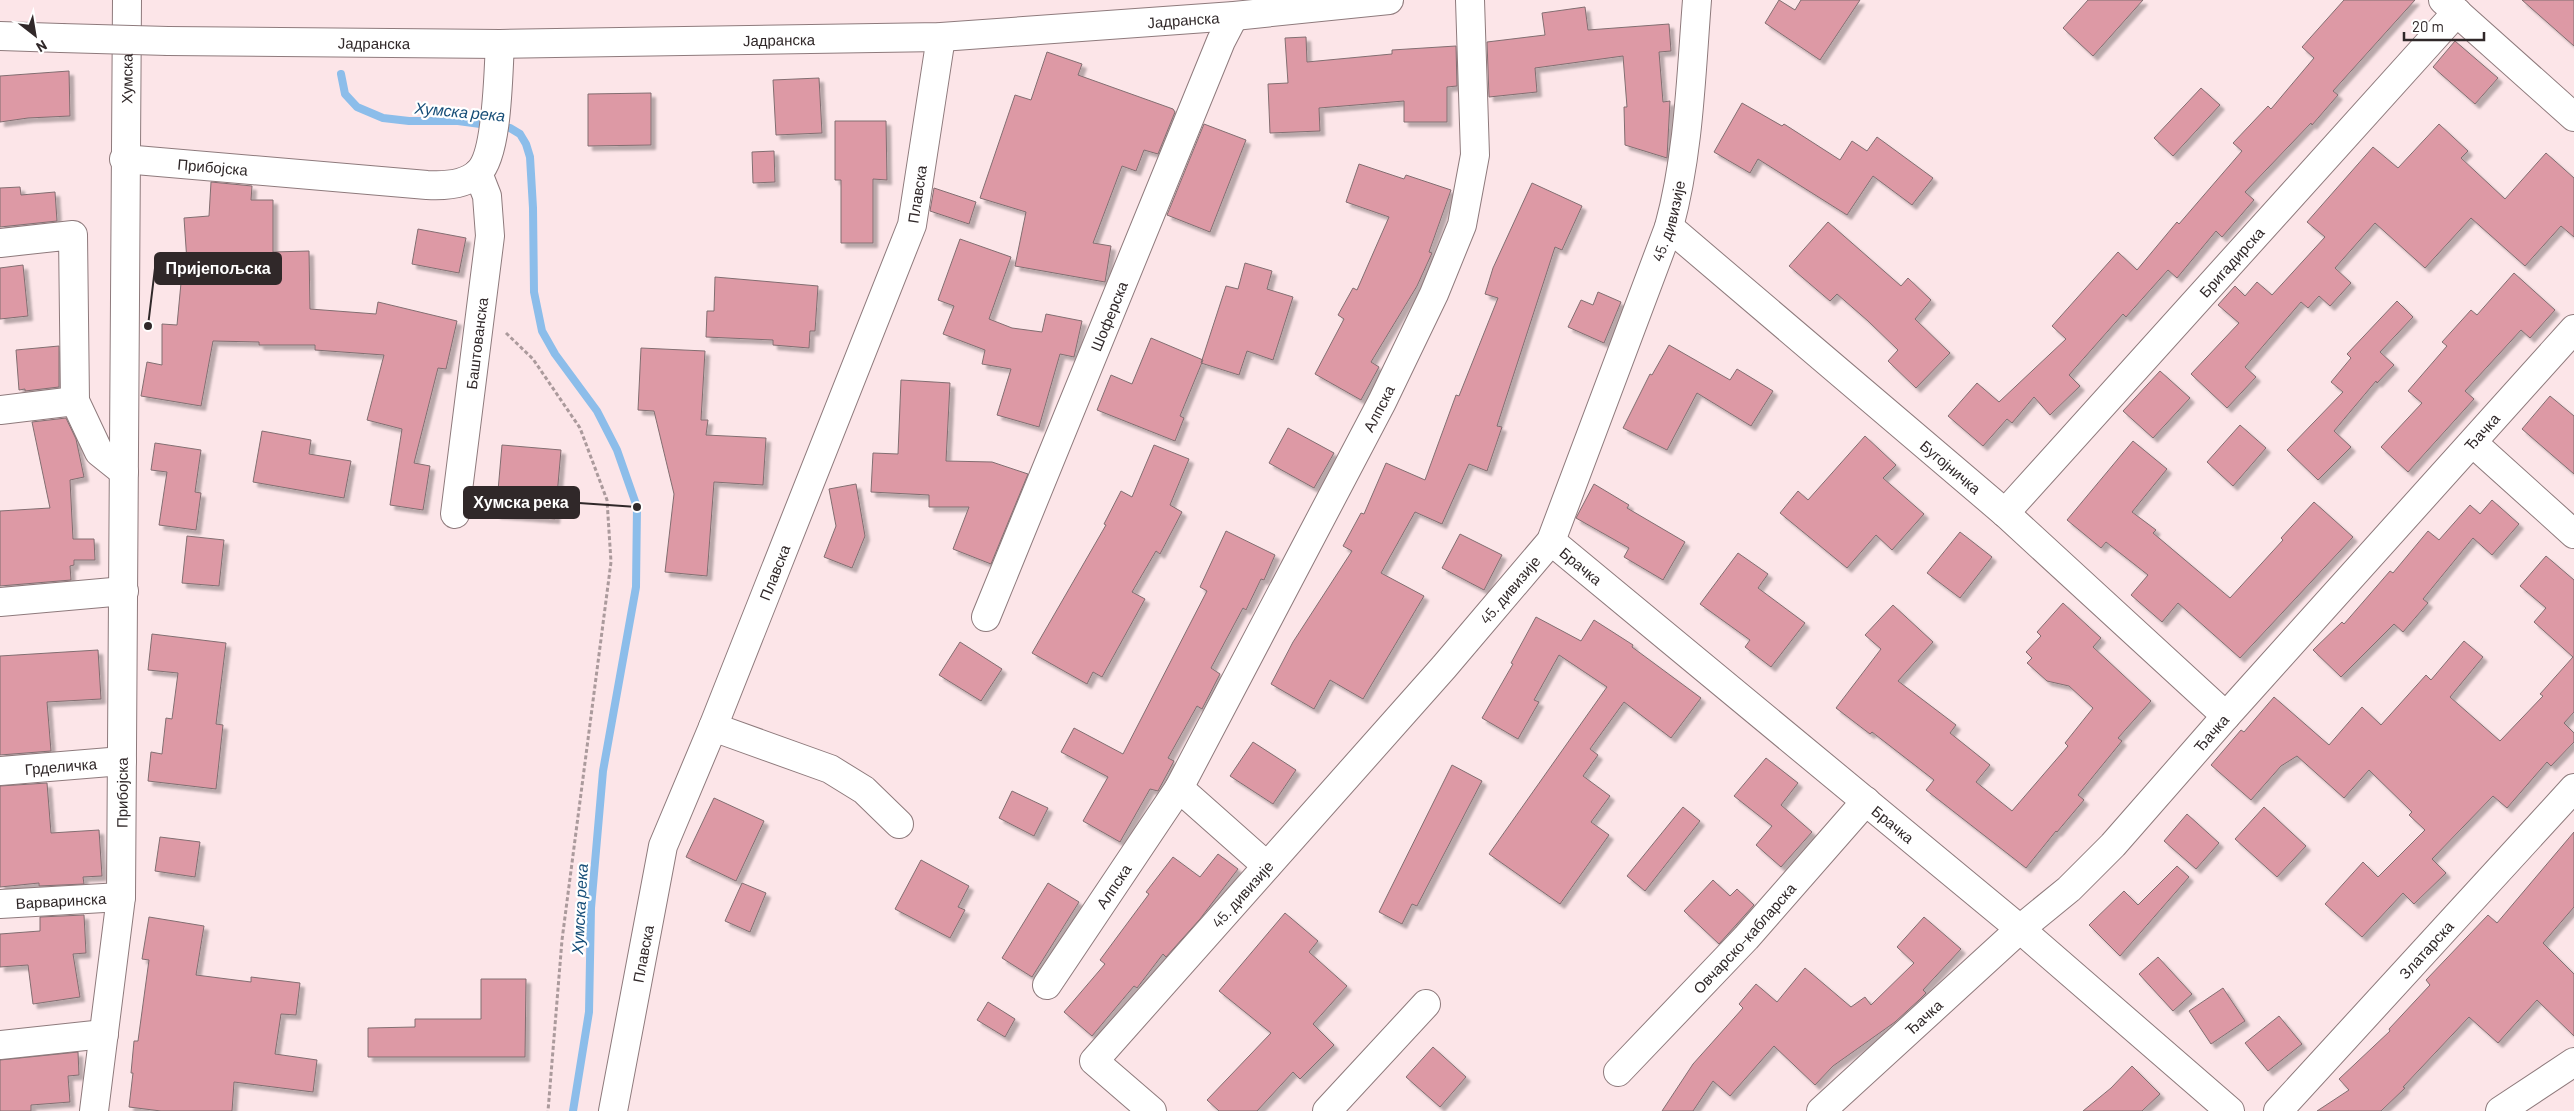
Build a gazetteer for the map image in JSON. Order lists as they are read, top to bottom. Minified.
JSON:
{"streets":{"street":["Јадранска","Хумска","Прибојска","Плавска","45. дивизије","Бригадирска","Шоферска","Баштованска","Алпска","Ђачка","Бугојничка","Брачка","Грделичка","Варваринска","Овчарско-кабларска","Златарска"]},"crossings":[["Јадранска","Плавска"],["Јадранска","Шоферска"],["Хумска","Прибојска"],["Прибојска","Баштованска"],["Прибојска","Грделичка"],["Прибојска","Варваринска"],["45. дивизије","Бугојничка"],["45. дивизије","Брачка"],["Бригадирска","Бугојничка"],["Ђачка","Бугојничка"],["Ђачка","Брачка"],["Брачка","Овчарско-кабларска"]],"water":["Хумска река"],"places":["Пријепољска","Хумска река"],"scale_bar":"20 m","north":"bottom right"}
